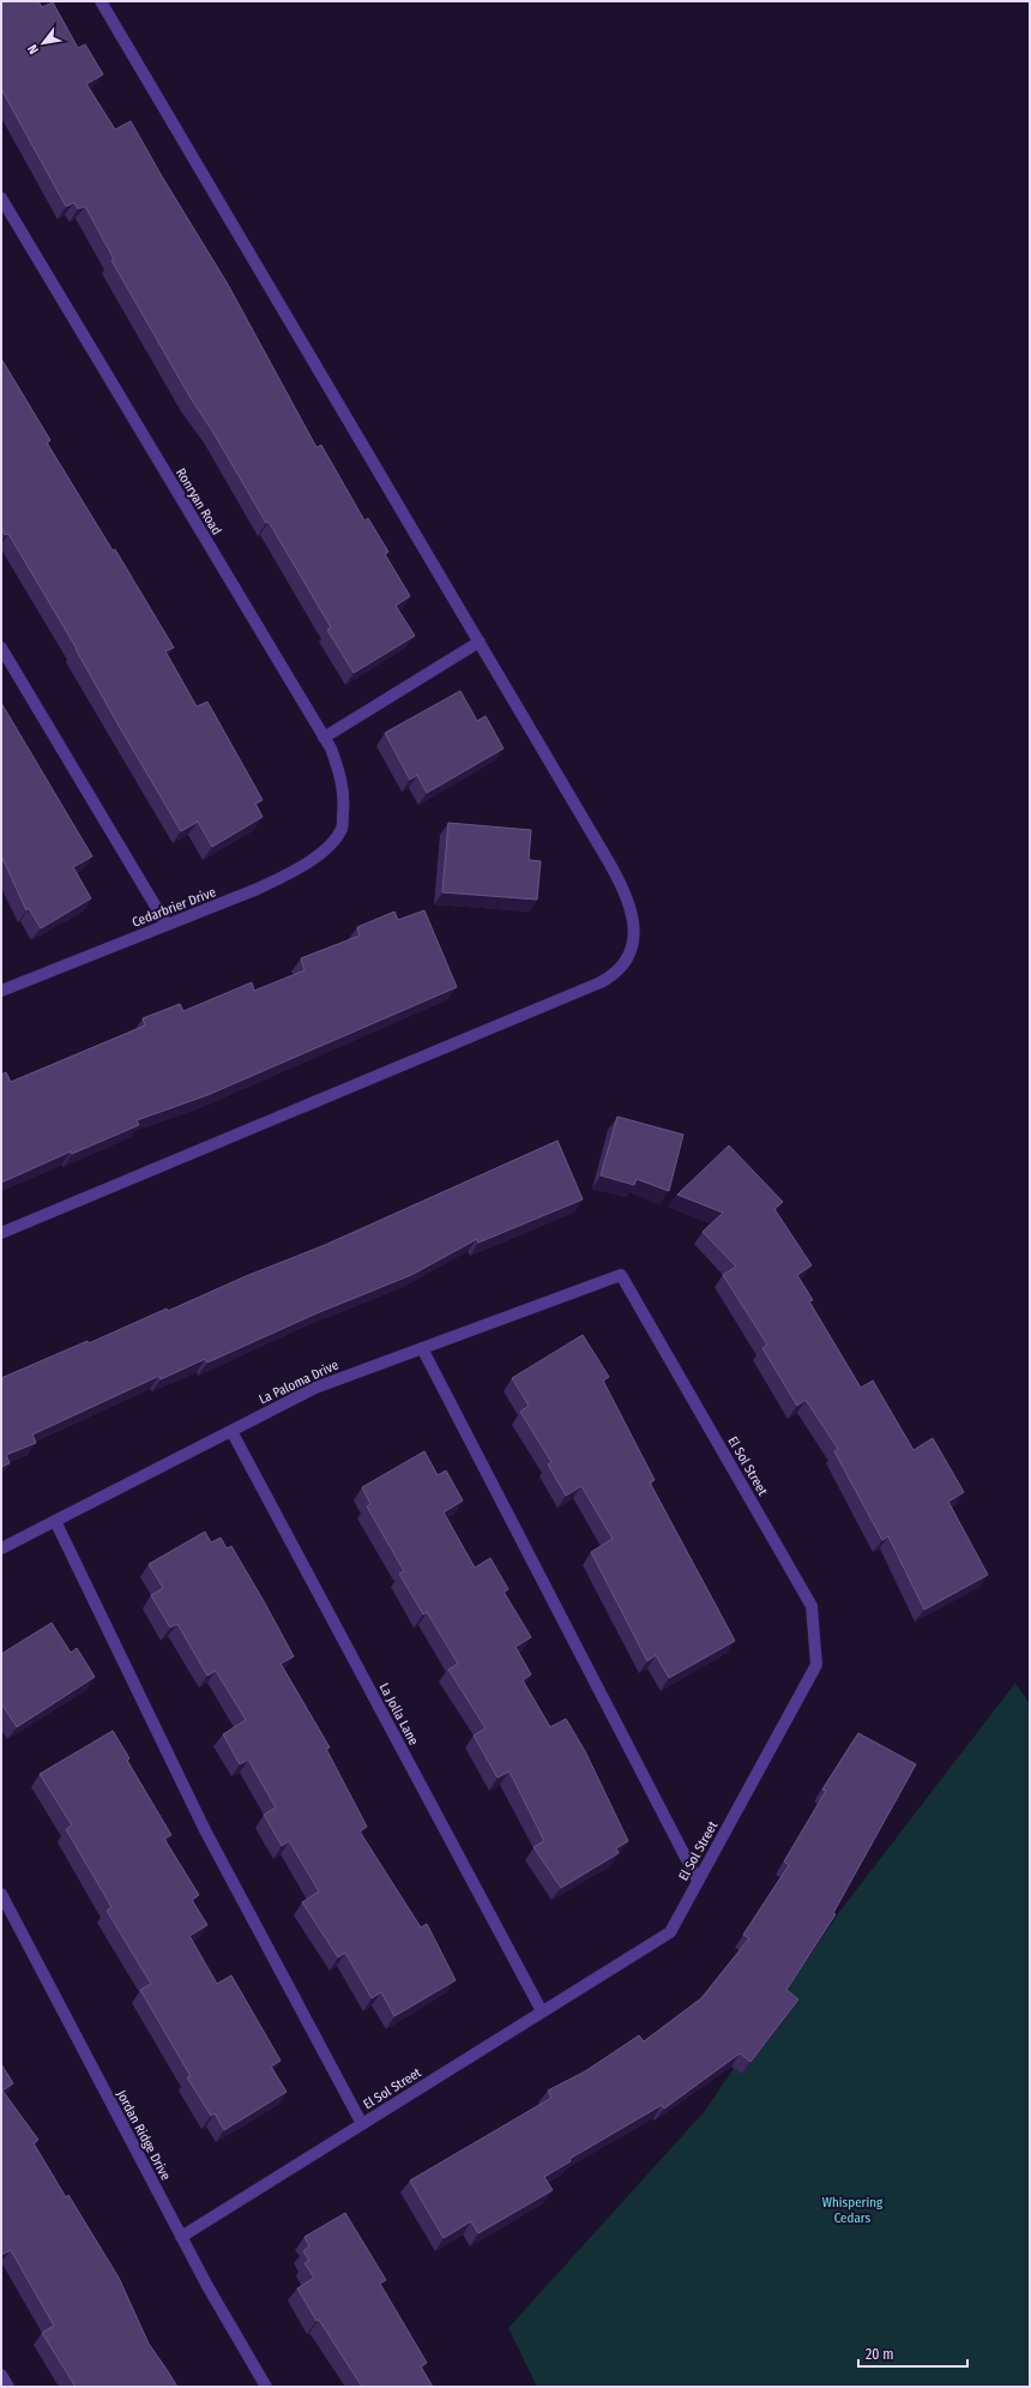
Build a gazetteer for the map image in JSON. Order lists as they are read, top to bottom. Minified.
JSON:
{"streets":{"street":["Ronryan Road","Cedarbrier Drive","La Paloma Drive","El Sol Street","La Jolla Lane","Jordan Ridge Drive"]},"crossings":[["Ronryan Road","Cedarbrier Drive"],["La Paloma Drive","El Sol Street"],["La Paloma Drive","La Jolla Lane"],["El Sol Street","La Jolla Lane"],["El Sol Street","Jordan Ridge Drive"]],"parks":["Whispering Cedars"],"scale_bar":"20 m","north":"bottom left"}
